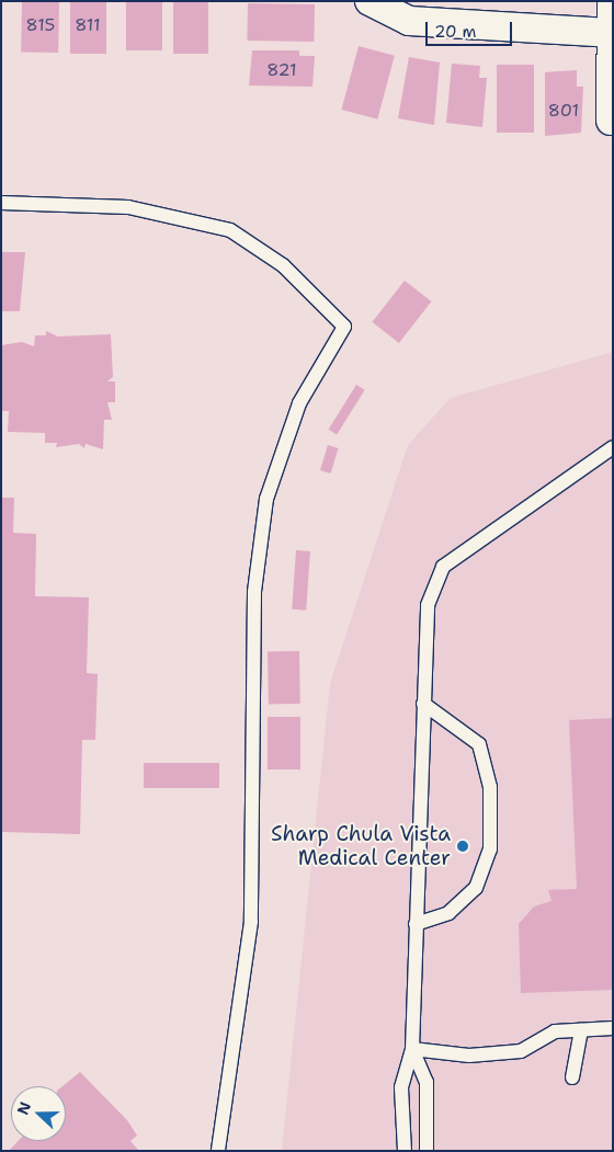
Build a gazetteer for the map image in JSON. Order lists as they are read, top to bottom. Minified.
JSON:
{"places":["Sharp Chula Vista Medical Center"],"house_numbers":["815","811","821","801"],"scale_bar":"20 m","north":"left"}
